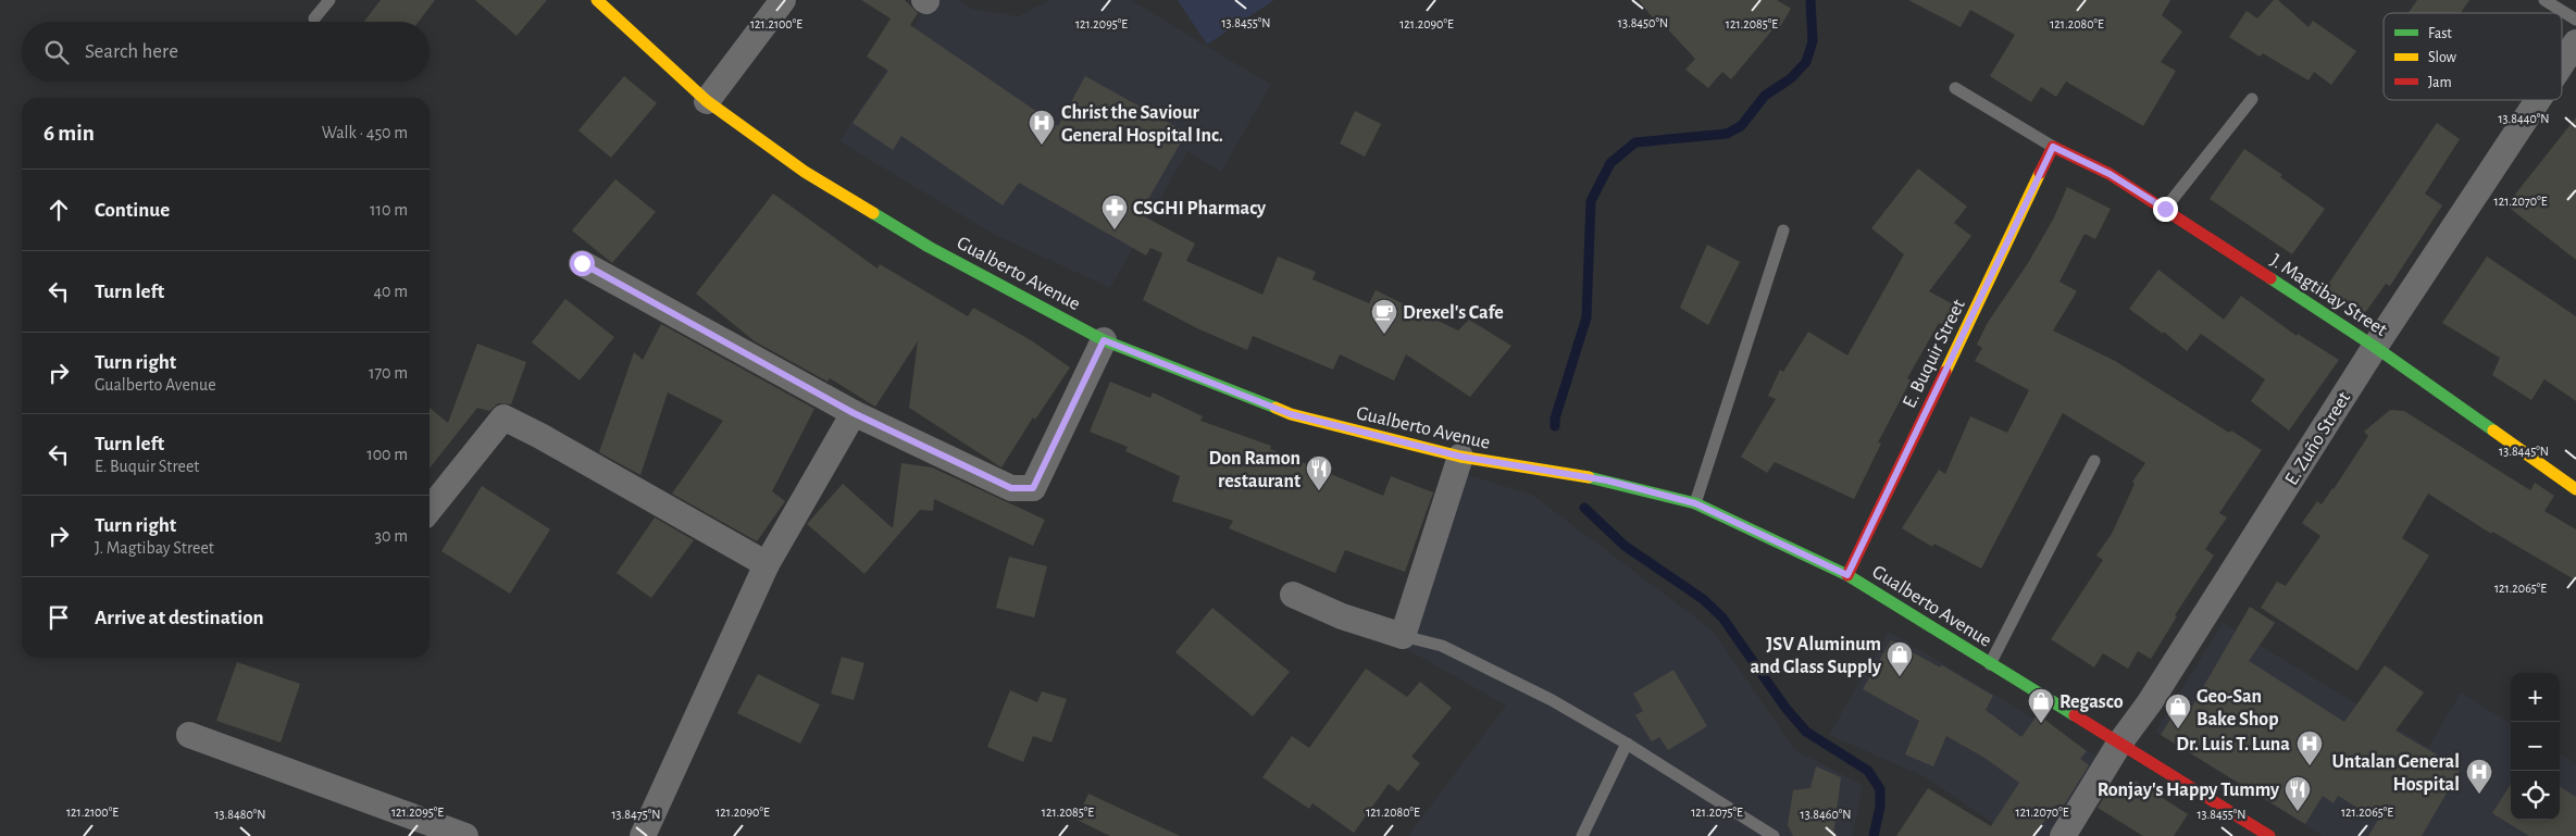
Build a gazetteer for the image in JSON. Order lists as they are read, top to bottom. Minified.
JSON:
{"streets":{"main road":["Gualberto Avenue","J. Magtibay Street","E. Buquir Street"],"street":["E. Zuño Street"]},"crossings":[["Gualberto Avenue","E. Buquir Street"],["Gualberto Avenue","E. Zuño Street"],["J. Magtibay Street","E. Buquir Street"],["J. Magtibay Street","E. Zuño Street"]],"places":{"hospital":["Christ the Saviour General Hospital Inc.","Dr. Luis T. Luna","Untalan General Hospital"],"pharmacy":["CSGHI Pharmacy"],"cafe":["Drexel's Cafe"],"restaurant":["Don Ramon restaurant","Ronjay's Happy Tummy"],"shop":["JSV Aluminum and Glass Supply","Regasco","Geo-San Bake Shop"]},"legend":["Fast","Slow","Jam"],"page":{"search":"Search here","heading":["6 min","Walk · 450 m"],"list":[["Continue","110 m"],["Turn left","40 m"],["Turn right","Gualberto Avenue","170 m"],["Turn left","E. Buquir Street","100 m"],["Turn right","J. Magtibay Street","30 m"],"Arrive at destination"],"map_buttons":["+","−"]},"coordinates":["13.8455°N","13.8450°N","121.2100°E","121.2095°E","121.2090°E","121.2085°E","121.2080°E","13.8440°N","121.2070°E","13.8445°N","121.2065°E","121.2075°E","13.8480°N","13.8475°N","13.8460°N"]}
